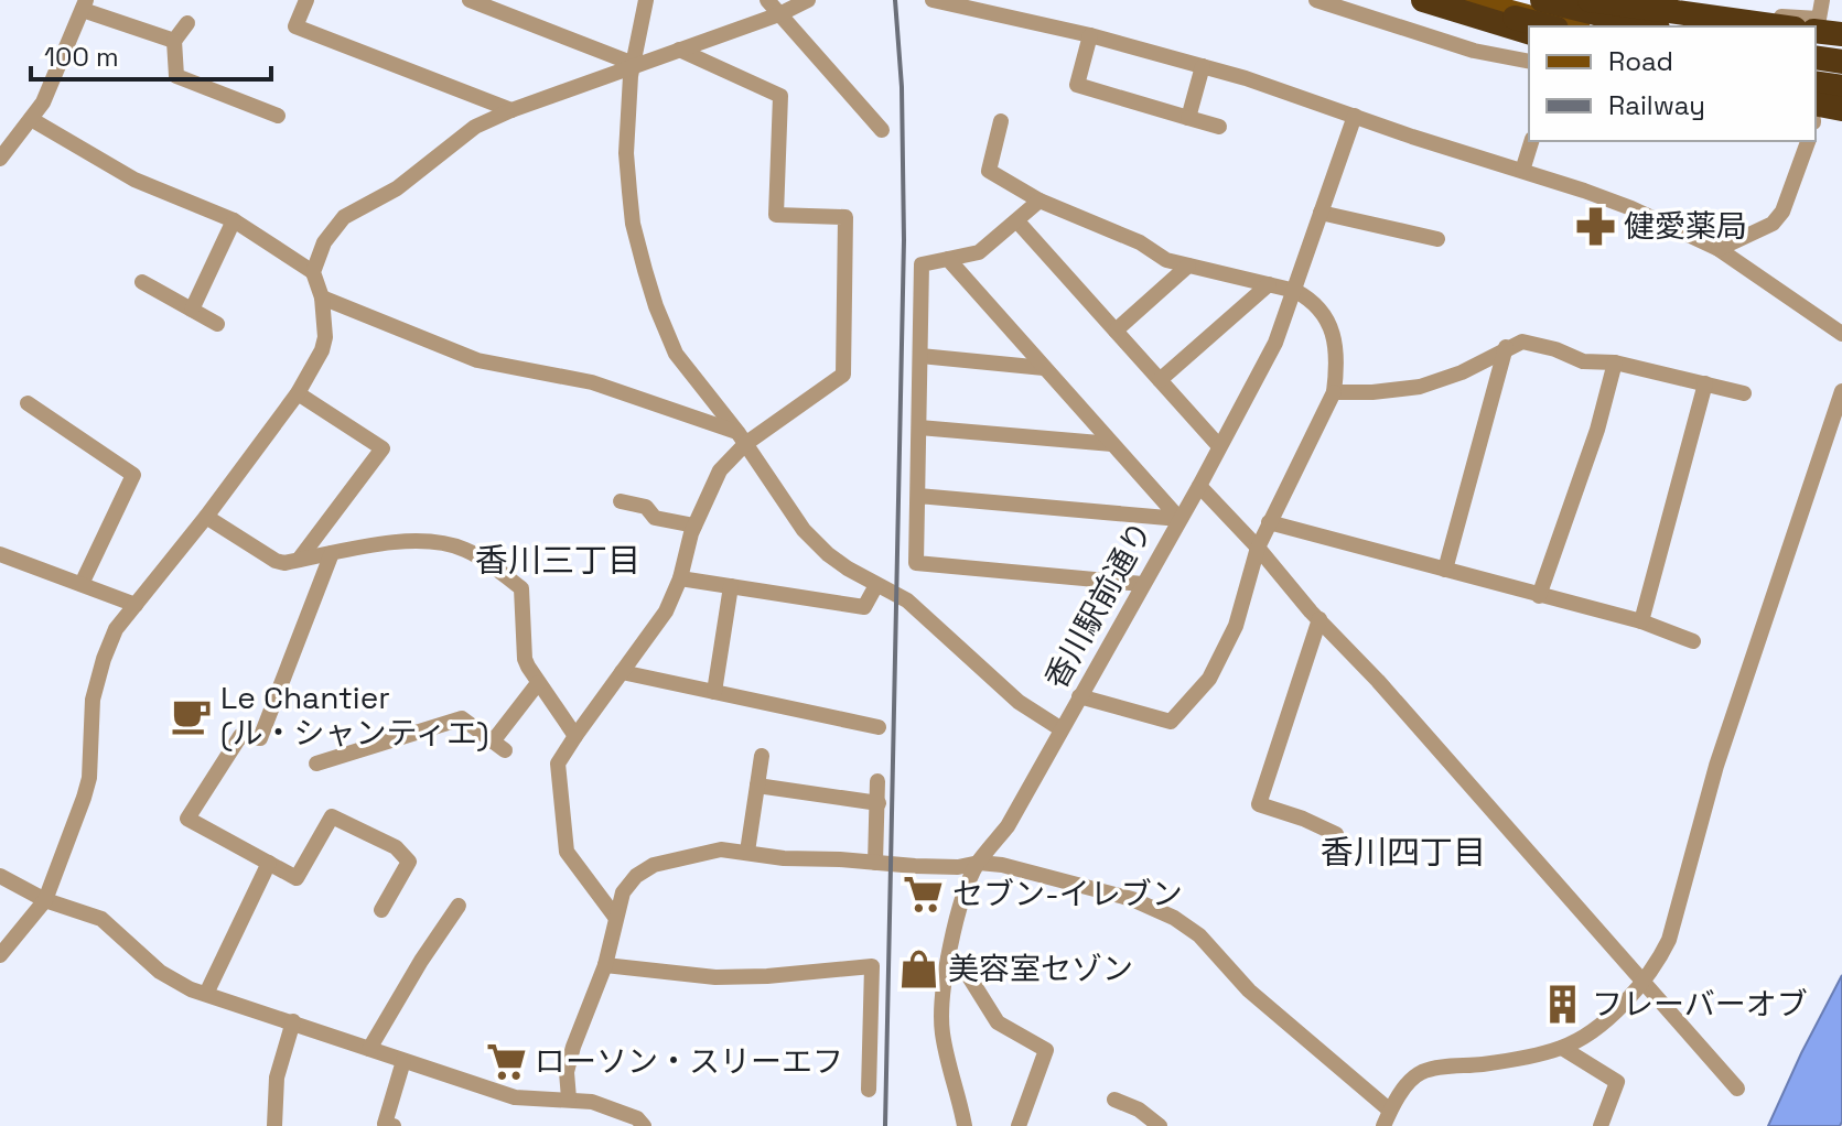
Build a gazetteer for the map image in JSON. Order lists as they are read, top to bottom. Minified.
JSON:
{"streets":{"street":["香川駅前通り"]},"districts":["香川三丁目","香川四丁目"],"places":{"pharmacy":["健愛薬局"],"cafe":["Le Chantier (ル・シャンティエ)"],"supermarket":["セブン-イレブン","ローソン・スリーエフ"],"shop":["美容室セゾン"],"building":["フレーバーオブ"]},"legend":["Road","Railway"],"scale_bar":"100 m"}
